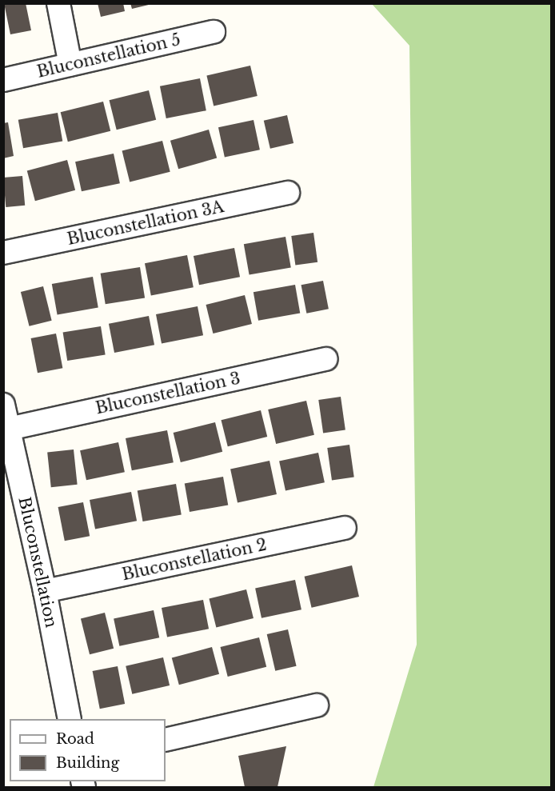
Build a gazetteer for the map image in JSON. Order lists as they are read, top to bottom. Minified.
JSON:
{"streets":{"street":["Bluconstellation 5","Bluconstellation 3A","Bluconstellation 3","Bluconstellation 2","Bluconstellation"]},"crossings":[["Bluconstellation 3","Bluconstellation"],["Bluconstellation 2","Bluconstellation"]],"legend":["Road","Building"]}
